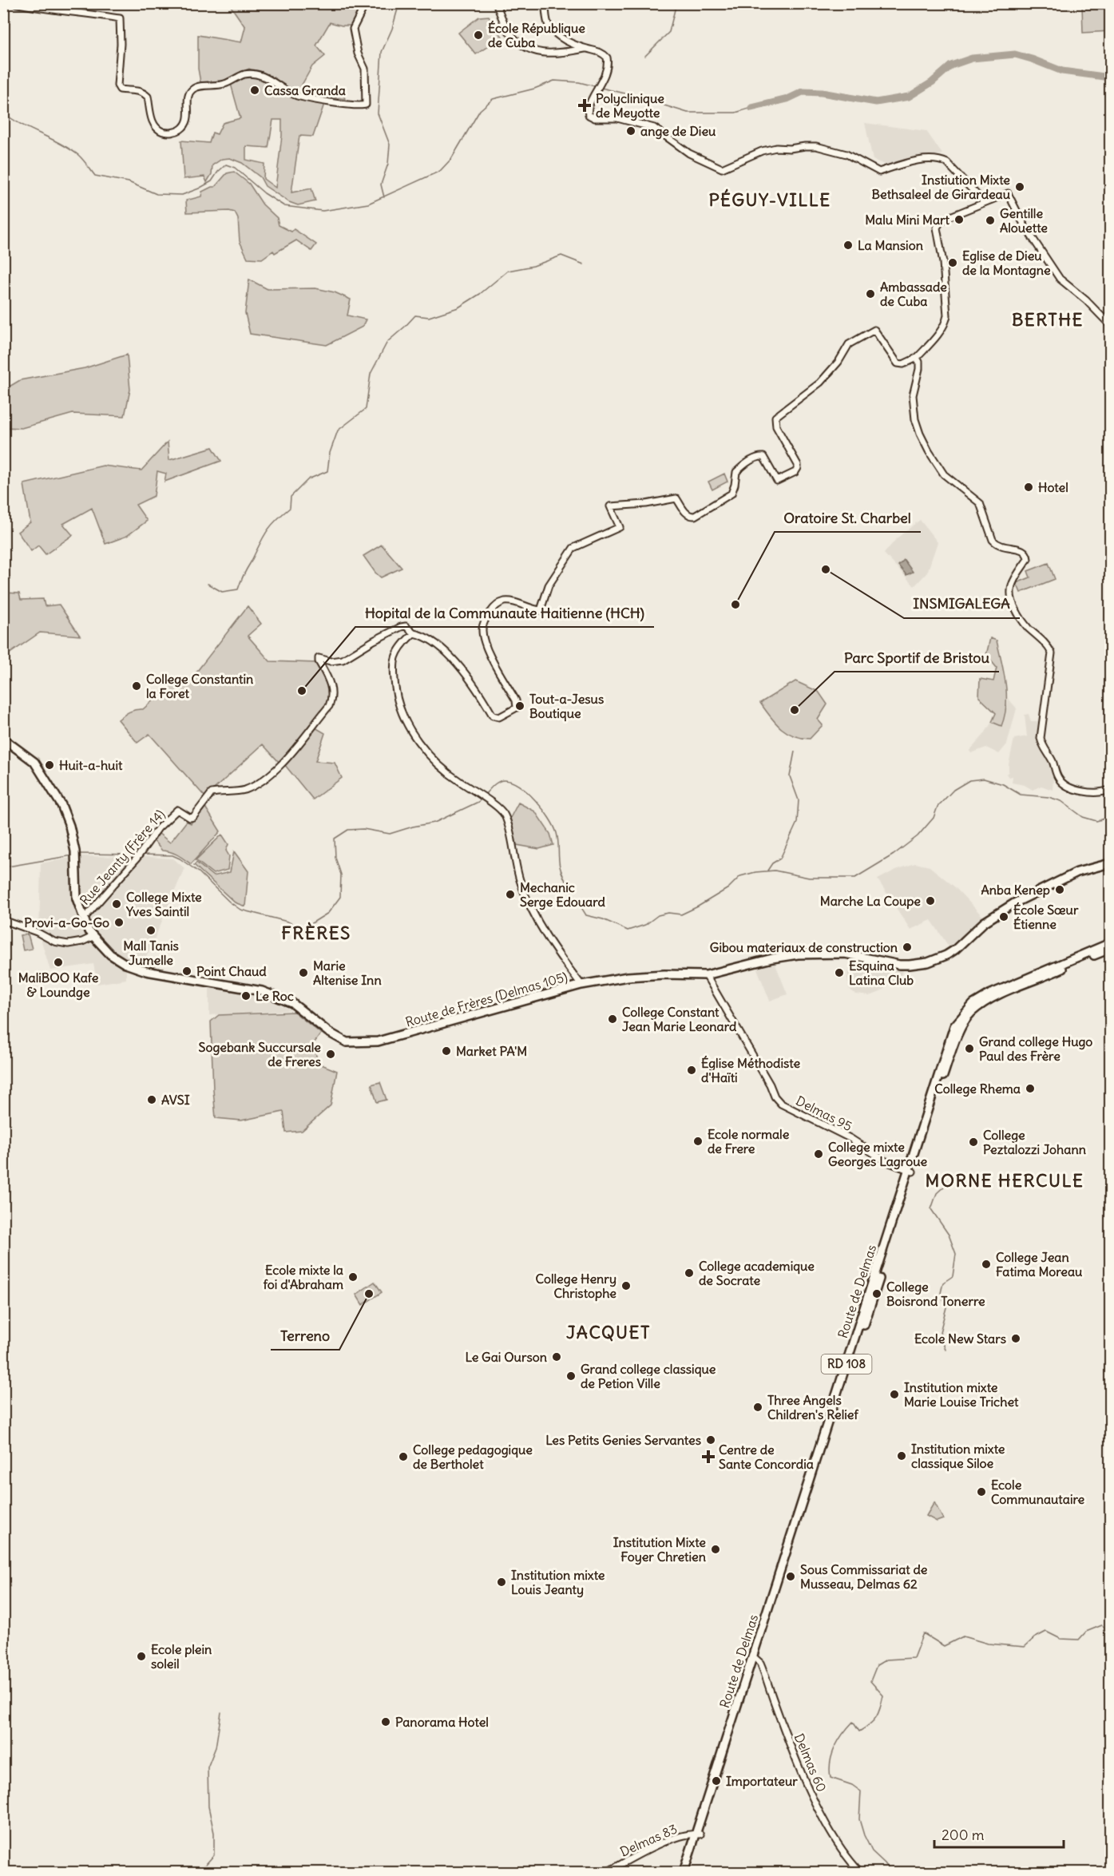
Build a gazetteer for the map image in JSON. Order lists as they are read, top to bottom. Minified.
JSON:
{"streets":{"main road":["Route de Frères (Delmas 105)","Route de Delmas","RD 108"],"street":["Rue Jeanty (Frère 14)","Delmas 95","Delmas 60","Delmas 83"]},"crossings":[["Rue Jeanty (Frère 14)","Route de Frères (Delmas 105)"],["Route de Frères (Delmas 105)","Delmas 95"],["Delmas 95","Route de Delmas"],["Route de Delmas","Delmas 60"],["Route de Delmas","Delmas 83"]],"districts":["PÉGUY-VILLE","BERTHE","FRÈRES","MORNE HERCULE","JACQUET"],"places":{"other":["École République de Cuba","Cassa Granda","ange de Dieu","Instiution Mixte Bethsaleel de Girardeau","Malu Mini Mart","Gentille Alouette","La Mansion","Eglise de Dieu de la Montagne","Ambassade de Cuba","Hotel","INSMIGALEGA","Oratoire St. Charbel","College Constantin la Foret","Hopital de la Communaute Haitienne (HCH)","Tout-a-Jesus Boutique","Parc Sportif de Bristou","Huit-a-huit","Anba Kenep","Mechanic Serge Edouard","Marche La Coupe","College Mixte Yves Saintil","École Sœur Étienne","Provi-a-Go-Go","Mall Tanis Jumelle","Gibou materiaux de construction","MaliBOO Kafe & Loundge","Point Chaud","Marie Altenise Inn","Esquina Latina Club","Le Roc","College Constant Jean Marie Leonard","Grand college Hugo Paul des Frère","Market PA'M","Sogebank Succursale de Freres","Église Méthodiste d'Haïti","College Rhema","AVSI","Ecole normale de Frere","College Peztalozzi Johann","College mixte Georges Lagroue","College Jean Fatima Moreau","College academique de Socrate","Ecole mixte la foi d'Abraham","College Henry Christophe","Terreno","College Boisrond Tonerre","Ecole New Stars","Le Gai Ourson","Grand college classique de Petion Ville","Institution mixte Marie Louise Trichet","Three Angels Children's Relief","Les Petits Genies Servantes","Institution mixte classique Siloe","College pedagogique de Bertholet","Ecole Communautaire","Institution Mixte Foyer Chretien","Sous Commissariat de Musseau, Delmas 62","Institution mixte Louis Jeanty","Ecole plein soleil","Panorama Hotel","Importateur"],"health":["Polyclinique de Meyotte","Centre de Sante Concordia"]},"scale_bar":"200 m"}
